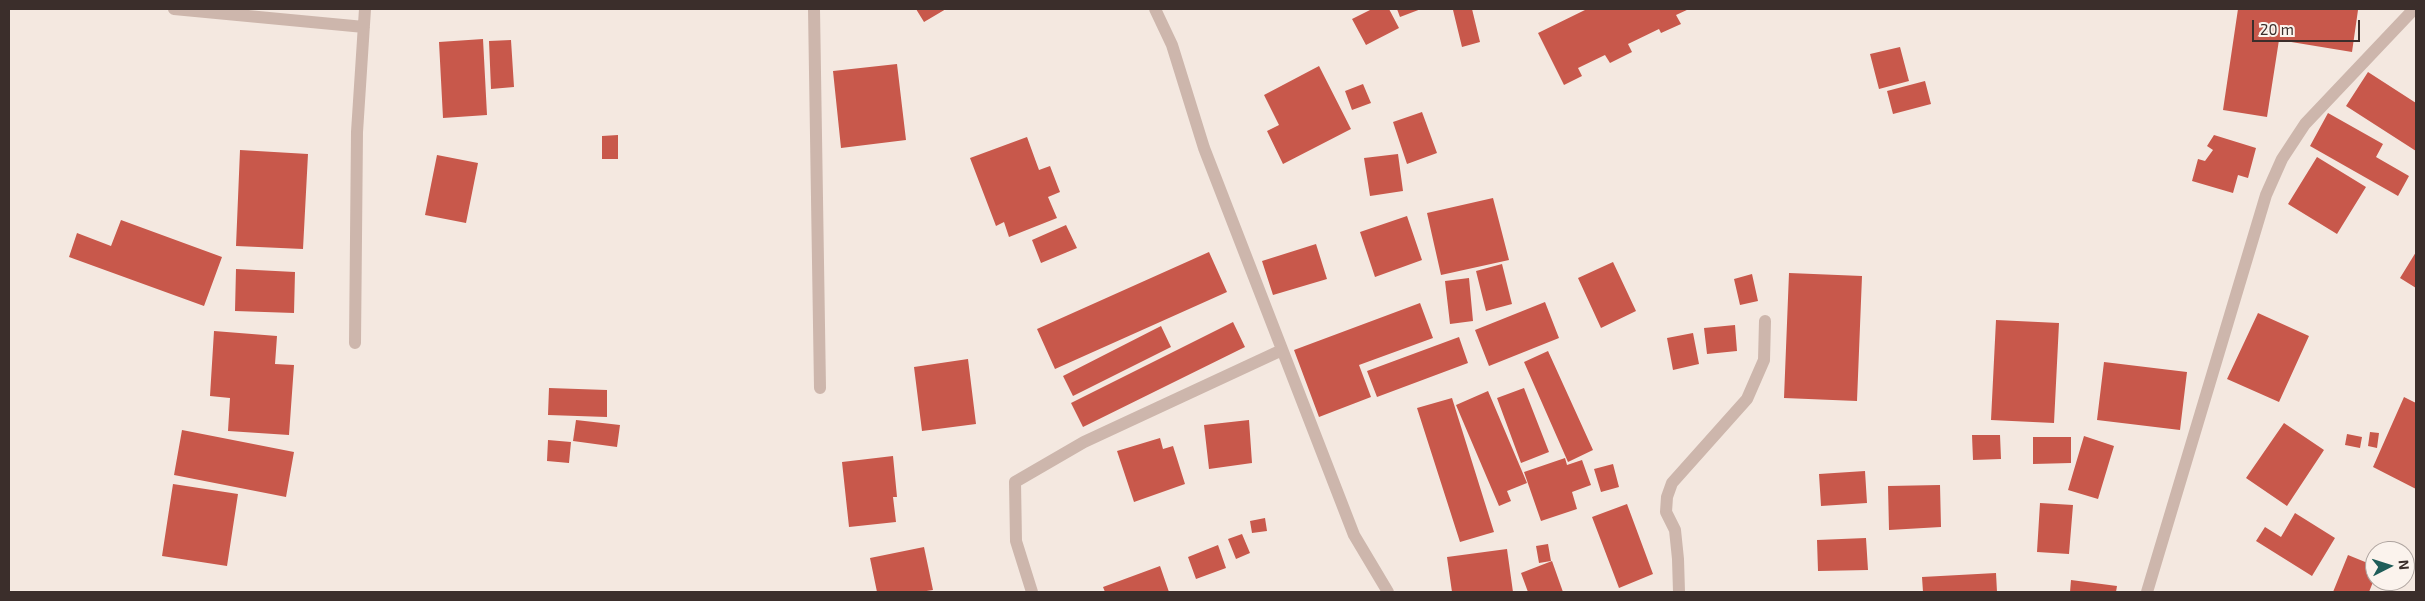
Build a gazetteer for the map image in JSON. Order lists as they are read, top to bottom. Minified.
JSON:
{"scale_bar":"20 m","north":"right"}
